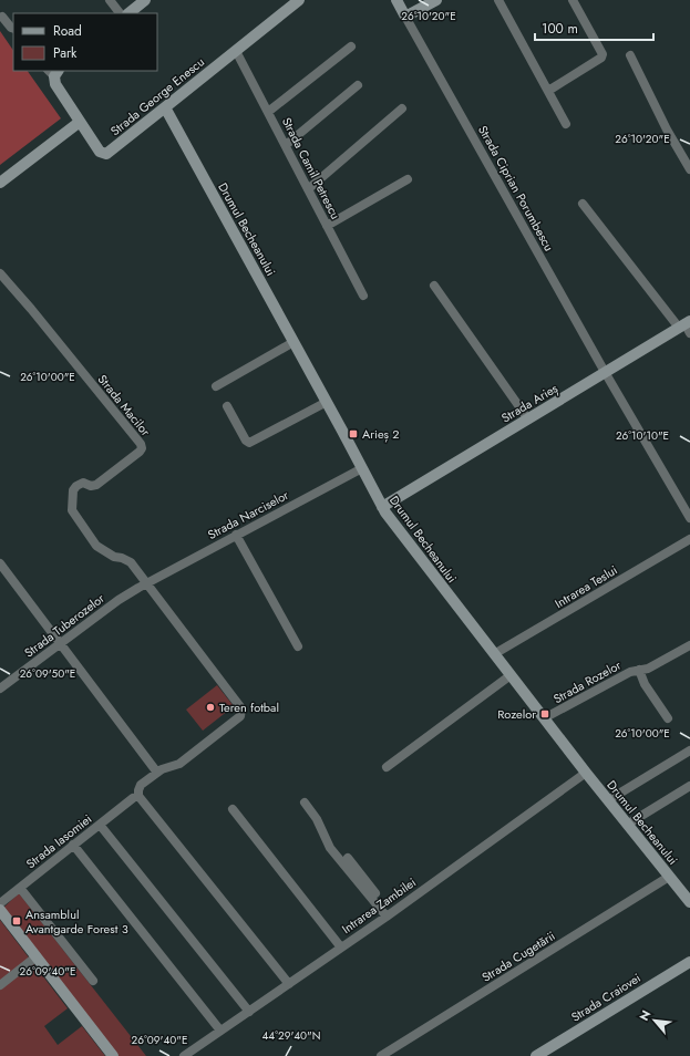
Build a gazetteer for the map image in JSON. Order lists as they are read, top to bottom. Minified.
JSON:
{"streets":{"street":["Strada George Enescu","Strada Camil Petrescu","Strada Ciprian Porumbescu","Drumul Becheanului","Strada Arieș","Strada Macilor","Strada Narciselor","Intrarea Teslui","Strada Tuberozelor","Strada Rozelor","Strada Iasomiei","Intrarea Zambilei","Strada Cugetării","Strada Craiovei"]},"crossings":[["Strada George Enescu","Strada Camil Petrescu"],["Strada George Enescu","Drumul Becheanului"],["Strada Ciprian Porumbescu","Strada Arieș"],["Drumul Becheanului","Strada Arieș"],["Drumul Becheanului","Strada Narciselor"],["Drumul Becheanului","Intrarea Teslui"],["Drumul Becheanului","Strada Rozelor"],["Drumul Becheanului","Intrarea Zambilei"],["Drumul Becheanului","Strada Cugetării"],["Strada Macilor","Strada Narciselor"],["Strada Macilor","Strada Tuberozelor"],["Strada Macilor","Strada Iasomiei"],["Strada Narciselor","Strada Tuberozelor"],["Strada Narciselor","Strada Iasomiei"],["Strada Tuberozelor","Strada Iasomiei"]],"places":{"transit":["Arieș 2","Rozelor","Ansamblul Avantgarde Forest 3"],"other":["Teren fotbal"]},"legend":["Road","Park"],"scale_bar":"100 m","north":"top left","coordinates":["26°10'20\"E","26°10'00\"E","26°10'10\"E","26°09'50\"E","26°09'40\"E","44°29'40\"N"]}
